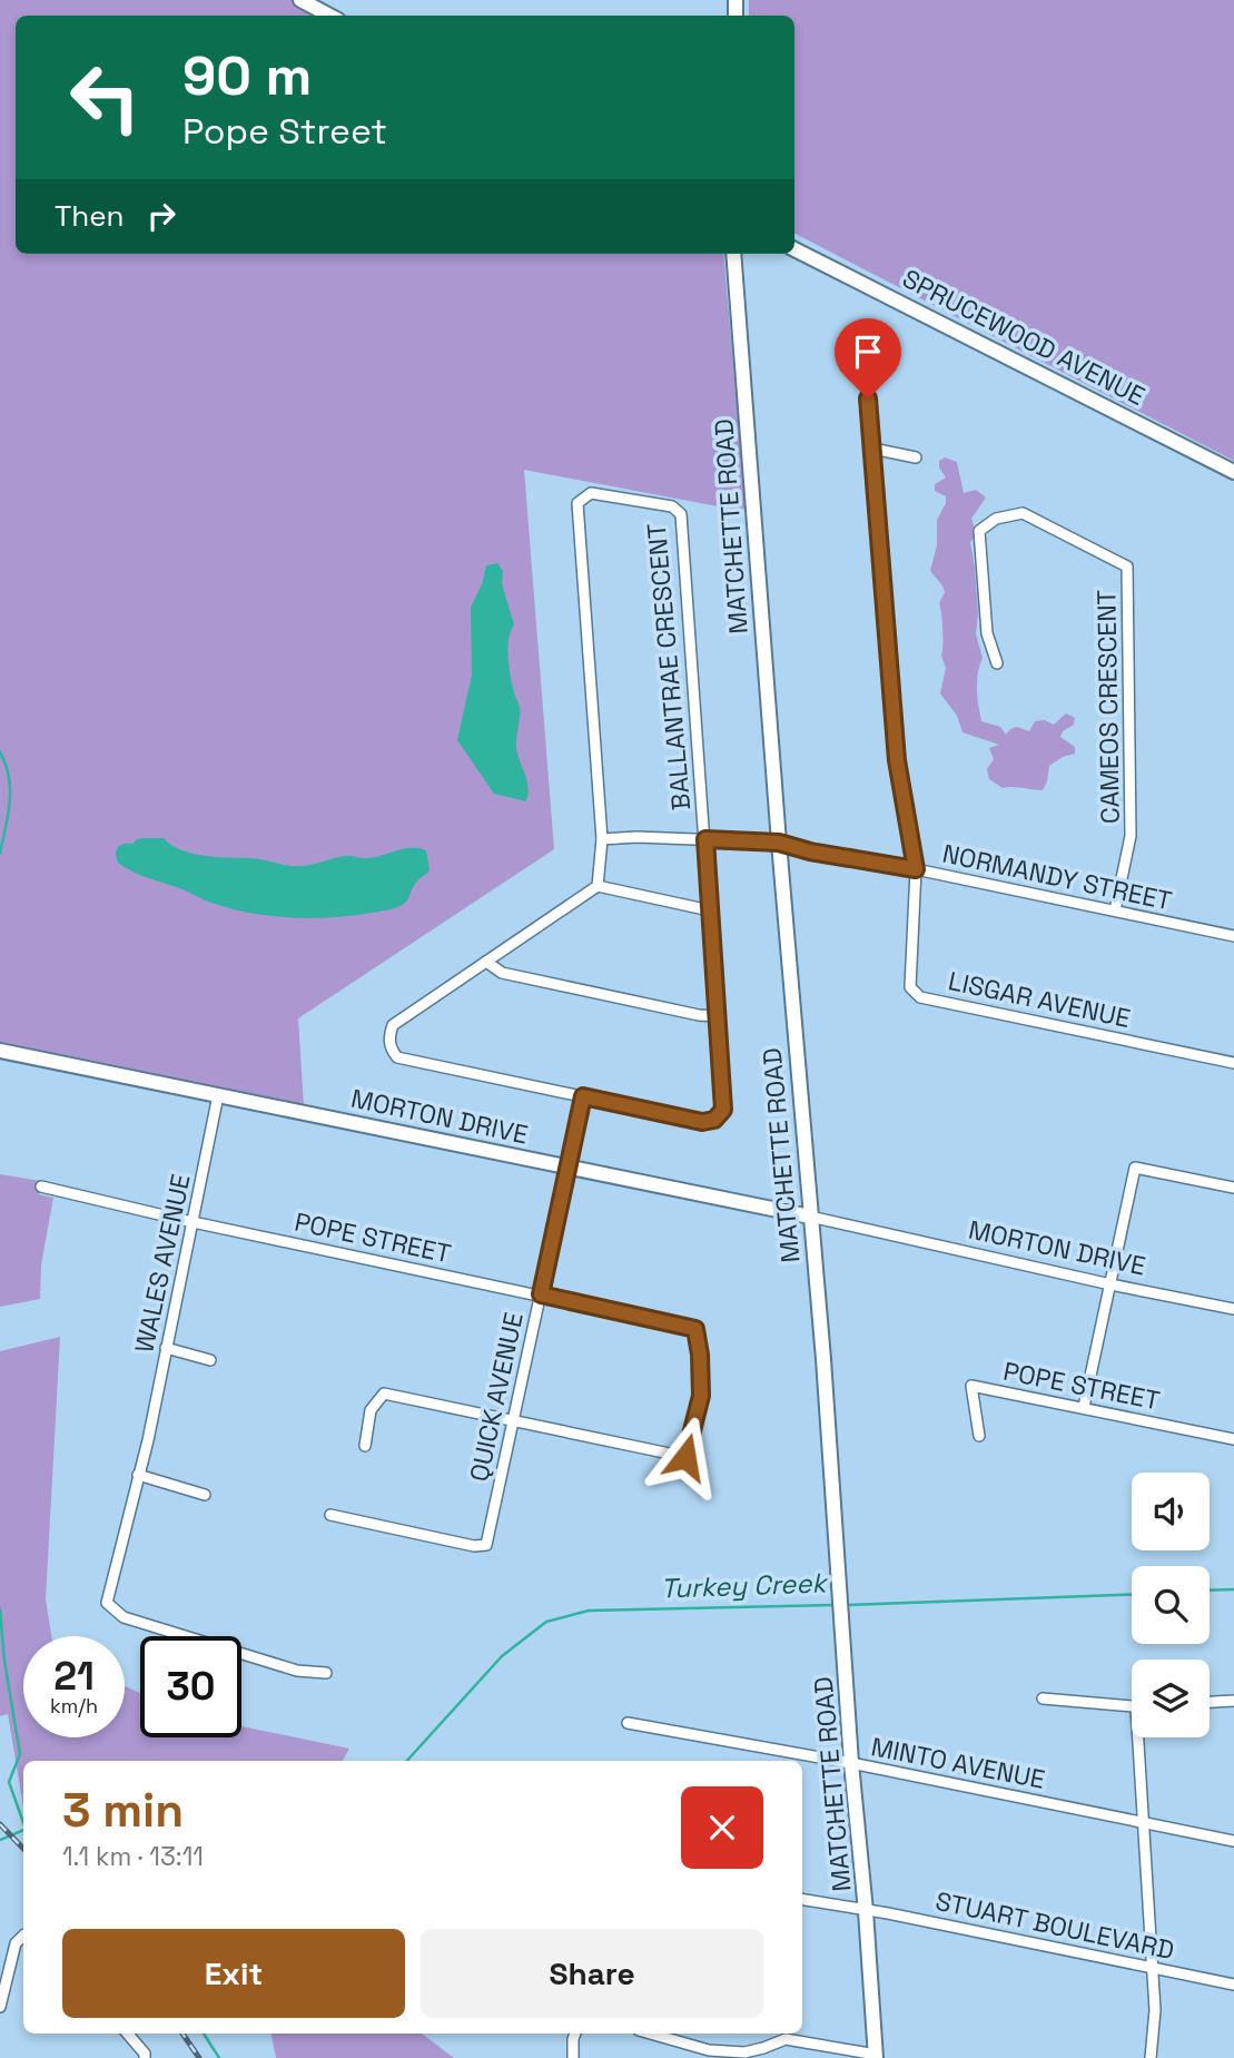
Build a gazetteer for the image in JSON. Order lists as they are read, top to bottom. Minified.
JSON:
{"streets":{"street":["SPRUCEWOOD AVENUE","MATCHETTE ROAD","BALLANTRAE CRESCENT","CAMEOS CRESCENT","NORMANDY STREET","LISGAR AVENUE","MORTON DRIVE","POPE STREET","WALES AVENUE","QUICK AVENUE","MINTO AVENUE","STUART BOULEVARD"]},"crossings":[["MATCHETTE ROAD","NORMANDY STREET"],["MATCHETTE ROAD","MORTON DRIVE"],["MATCHETTE ROAD","MINTO AVENUE"],["MATCHETTE ROAD","STUART BOULEVARD"],["BALLANTRAE CRESCENT","NORMANDY STREET"],["CAMEOS CRESCENT","NORMANDY STREET"],["NORMANDY STREET","LISGAR AVENUE"],["MORTON DRIVE","WALES AVENUE"],["MORTON DRIVE","QUICK AVENUE"],["POPE STREET","WALES AVENUE"],["POPE STREET","QUICK AVENUE"]],"water":["Turkey Creek"],"page":{"turn":["90 m","Pope Street"],"then":"Then","speed":"21 km/h","limit":"30","heading":["3 min","1.1 km · 13:11"],"buttons":["Exit","Share"]}}
